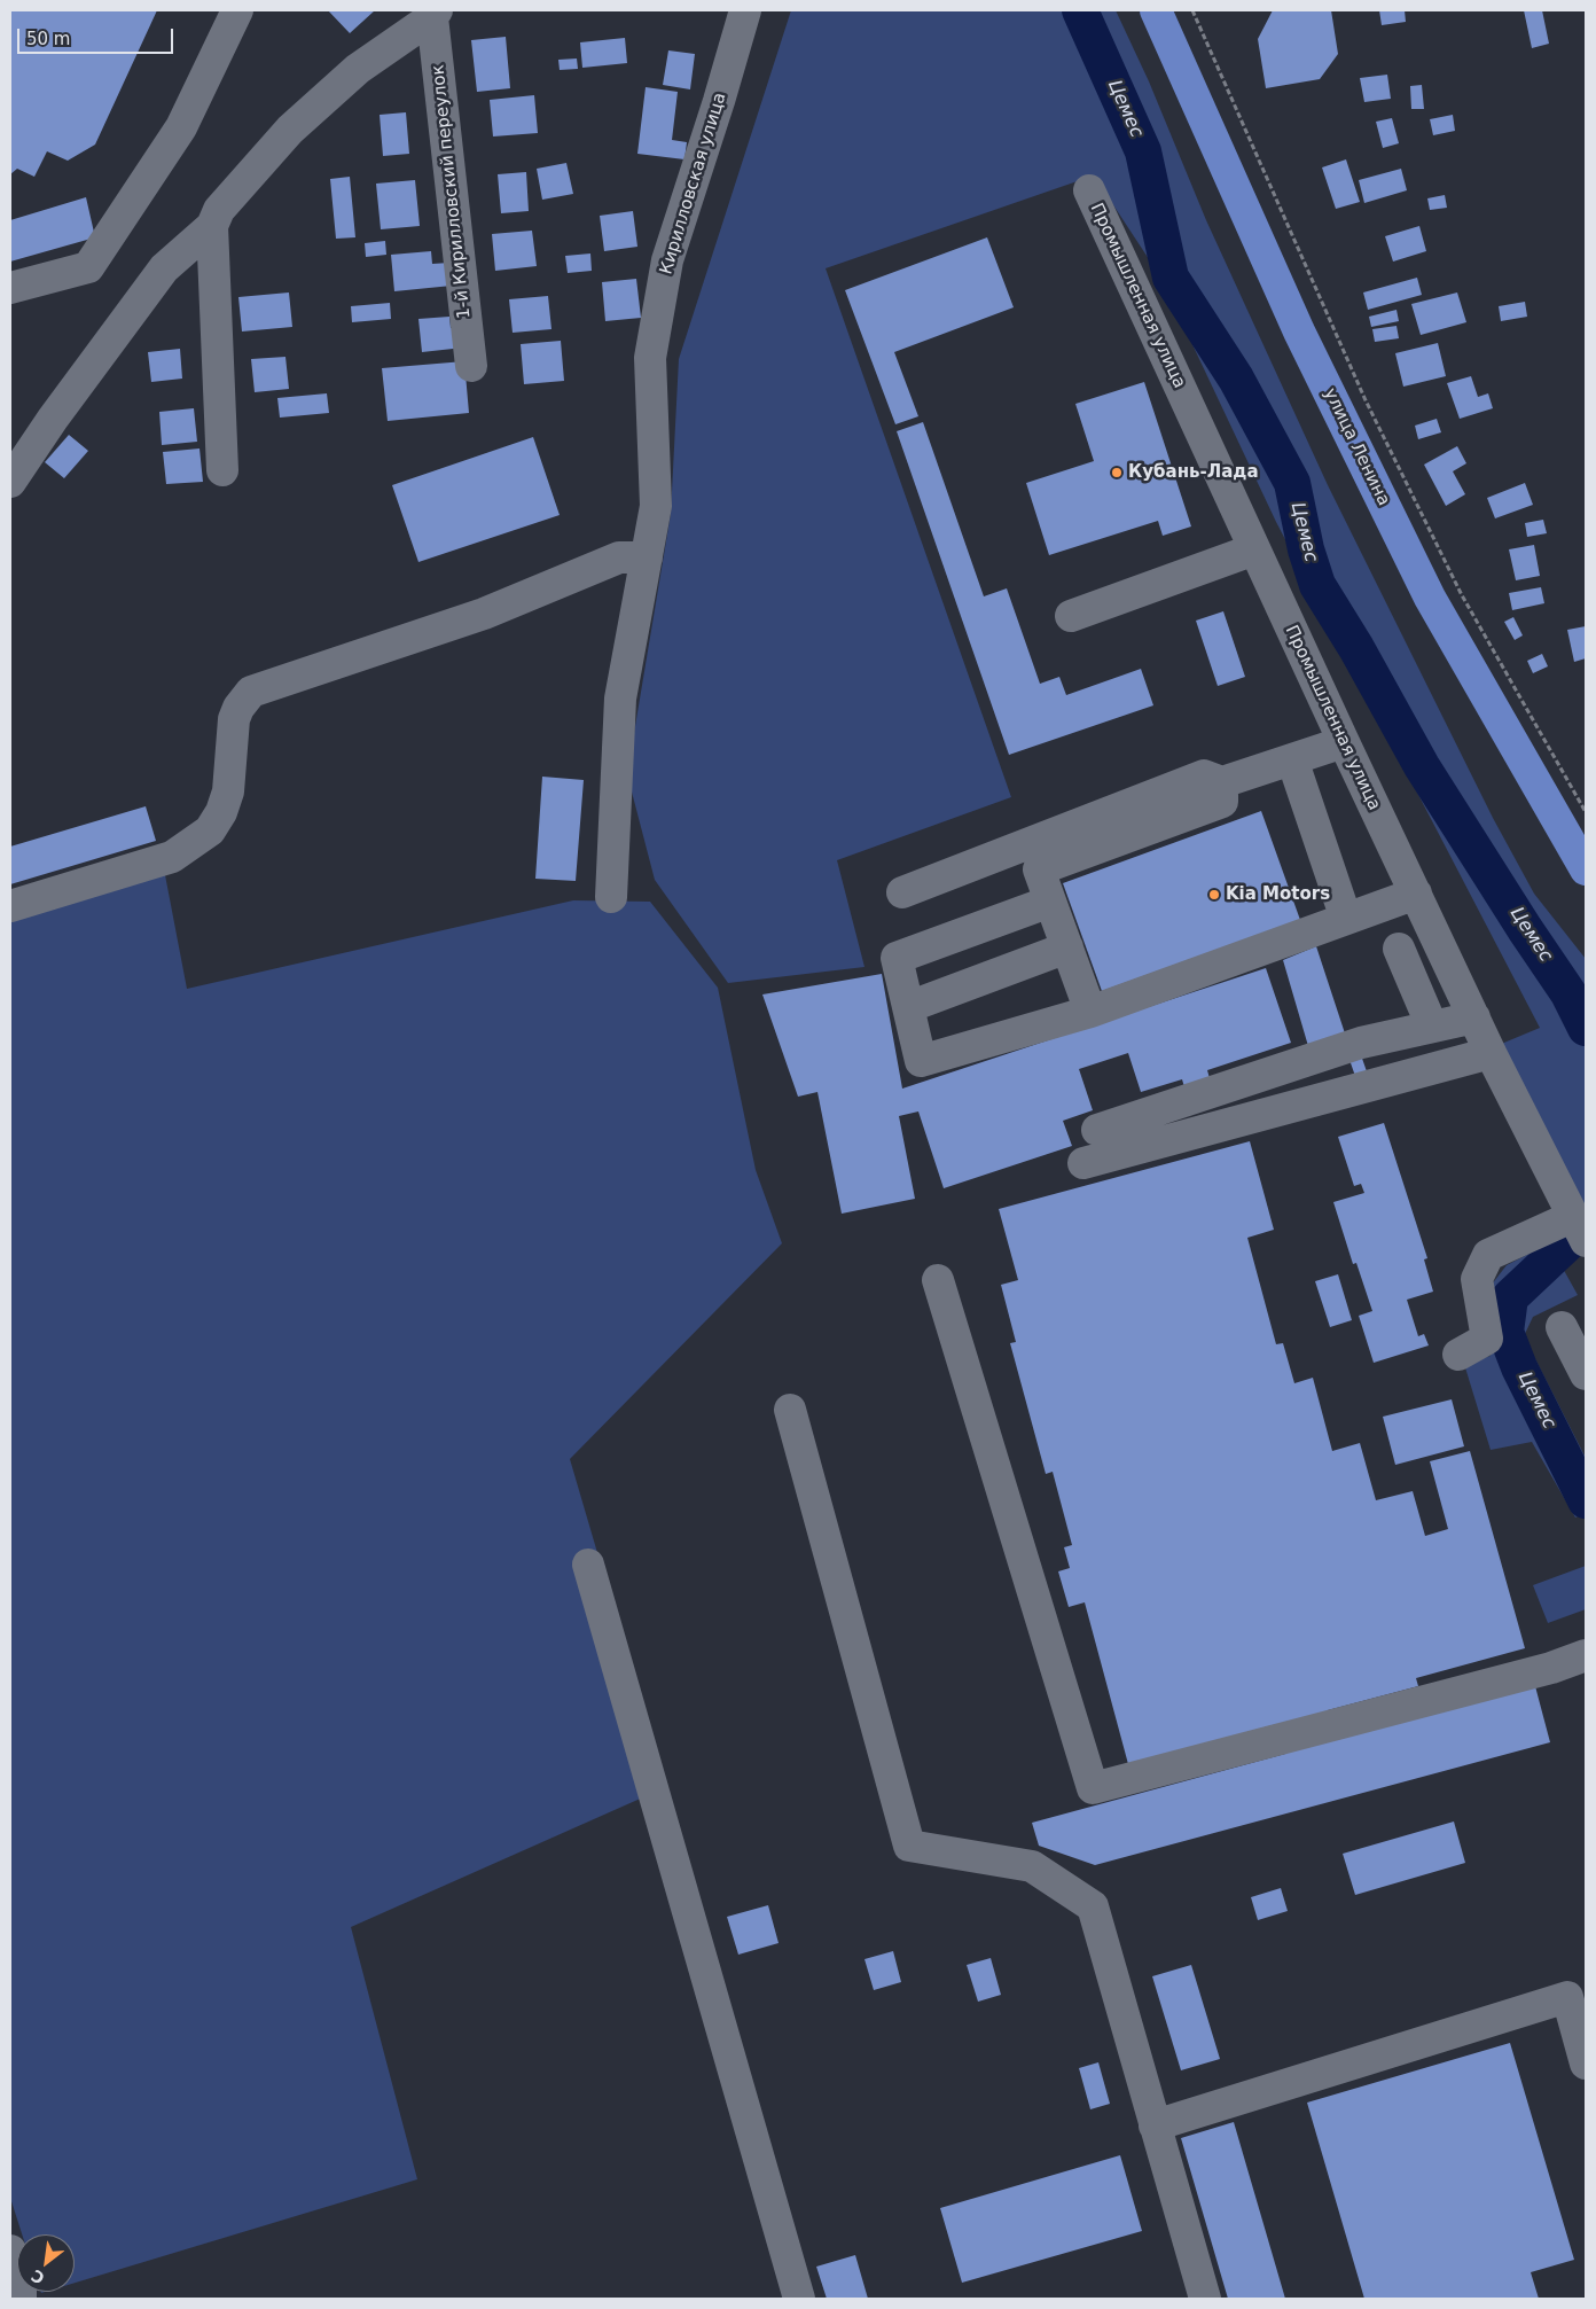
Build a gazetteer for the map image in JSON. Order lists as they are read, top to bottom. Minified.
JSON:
{"streets":{"highway":["улица Ленина"],"street":["Кирилловская улица","1-й Кирилловский переулок","Промышленная улица"]},"water":["Цемес"],"places":["Кубань-Лада","Kia Motors"],"scale_bar":"50 m","north":"bottom left"}
